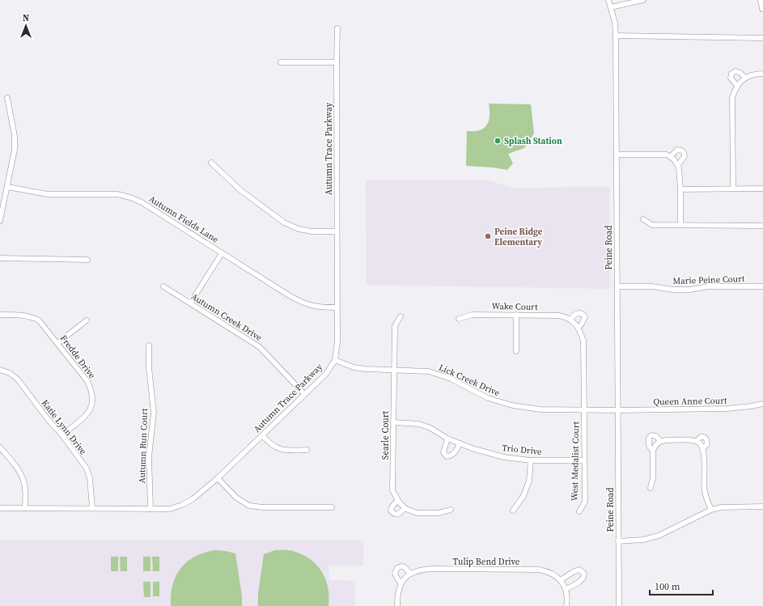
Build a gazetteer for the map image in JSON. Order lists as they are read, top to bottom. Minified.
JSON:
{"streets":{"street":["Autumn Trace Parkway","Autumn Fields Lane","Peine Road","Marie Peine Court","Wake Court","Autumn Creek Drive","Fredde Drive","Lick Creek Drive","Queen Anne Court","Katie Lynn Drive","Searle Court","Autumn Run Court","Trio Drive","West Medalist Court","Tulip Bend Drive"]},"crossings":[["Autumn Trace Parkway","Autumn Fields Lane"],["Autumn Trace Parkway","Autumn Creek Drive"],["Autumn Trace Parkway","Lick Creek Drive"],["Autumn Trace Parkway","Katie Lynn Drive"],["Autumn Trace Parkway","Autumn Run Court"],["Peine Road","Marie Peine Court"],["Peine Road","Lick Creek Drive"],["Peine Road","Queen Anne Court"],["Wake Court","Lick Creek Drive"],["Wake Court","West Medalist Court"],["Fredde Drive","Katie Lynn Drive"],["Lick Creek Drive","Queen Anne Court"],["Lick Creek Drive","Searle Court"],["Lick Creek Drive","West Medalist Court"],["Searle Court","Trio Drive"],["Trio Drive","West Medalist Court"]],"places":["Splash Station","Peine Ridge Elementary"],"scale_bar":"100 m","north":"top"}
